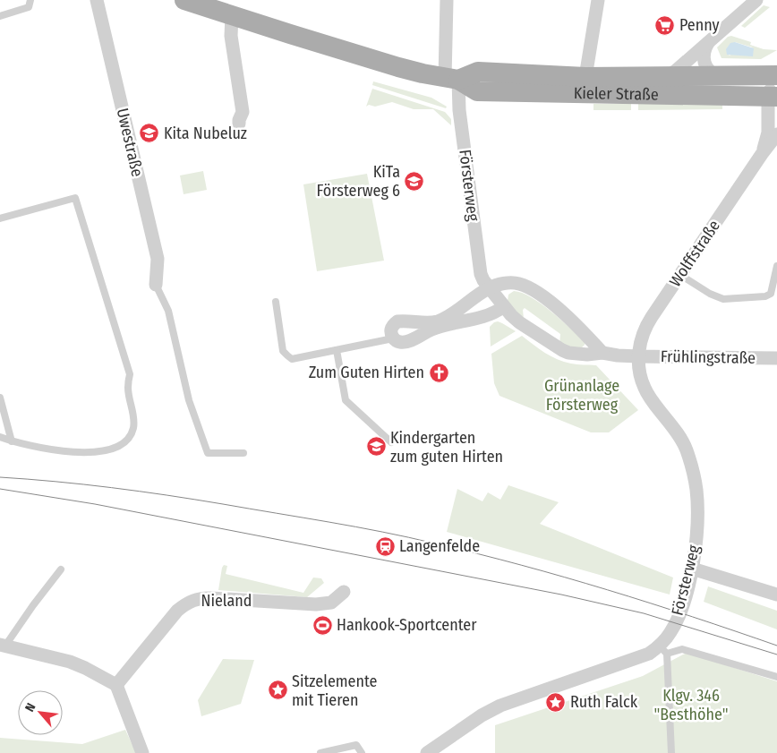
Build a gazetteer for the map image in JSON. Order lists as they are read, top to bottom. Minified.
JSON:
{"streets":{"main road":["Kieler Straße"],"street":["Uwestraße","Försterweg","Wolffstraße","Frühlingstraße","Nieland"]},"crossings":[["Kieler Straße","Försterweg"],["Kieler Straße","Wolffstraße"],["Försterweg","Wolffstraße"],["Försterweg","Frühlingstraße"],["Wolffstraße","Frühlingstraße"]],"parks":["Grünanlage Försterweg","Klgv. 346 \"Besthöhe\""],"places":{"supermarket":["Penny"],"school or university":["Kita Nubeluz","KiTa Försterweg 6","Kindergarten zum guten Hirten"],"church":["Zum Guten Hirten"],"station":["Langenfelde"],"sports":["Hankook-Sportcenter"],"place":["Sitzelemente mit Tieren","Ruth Falck"]},"north":"top left"}
